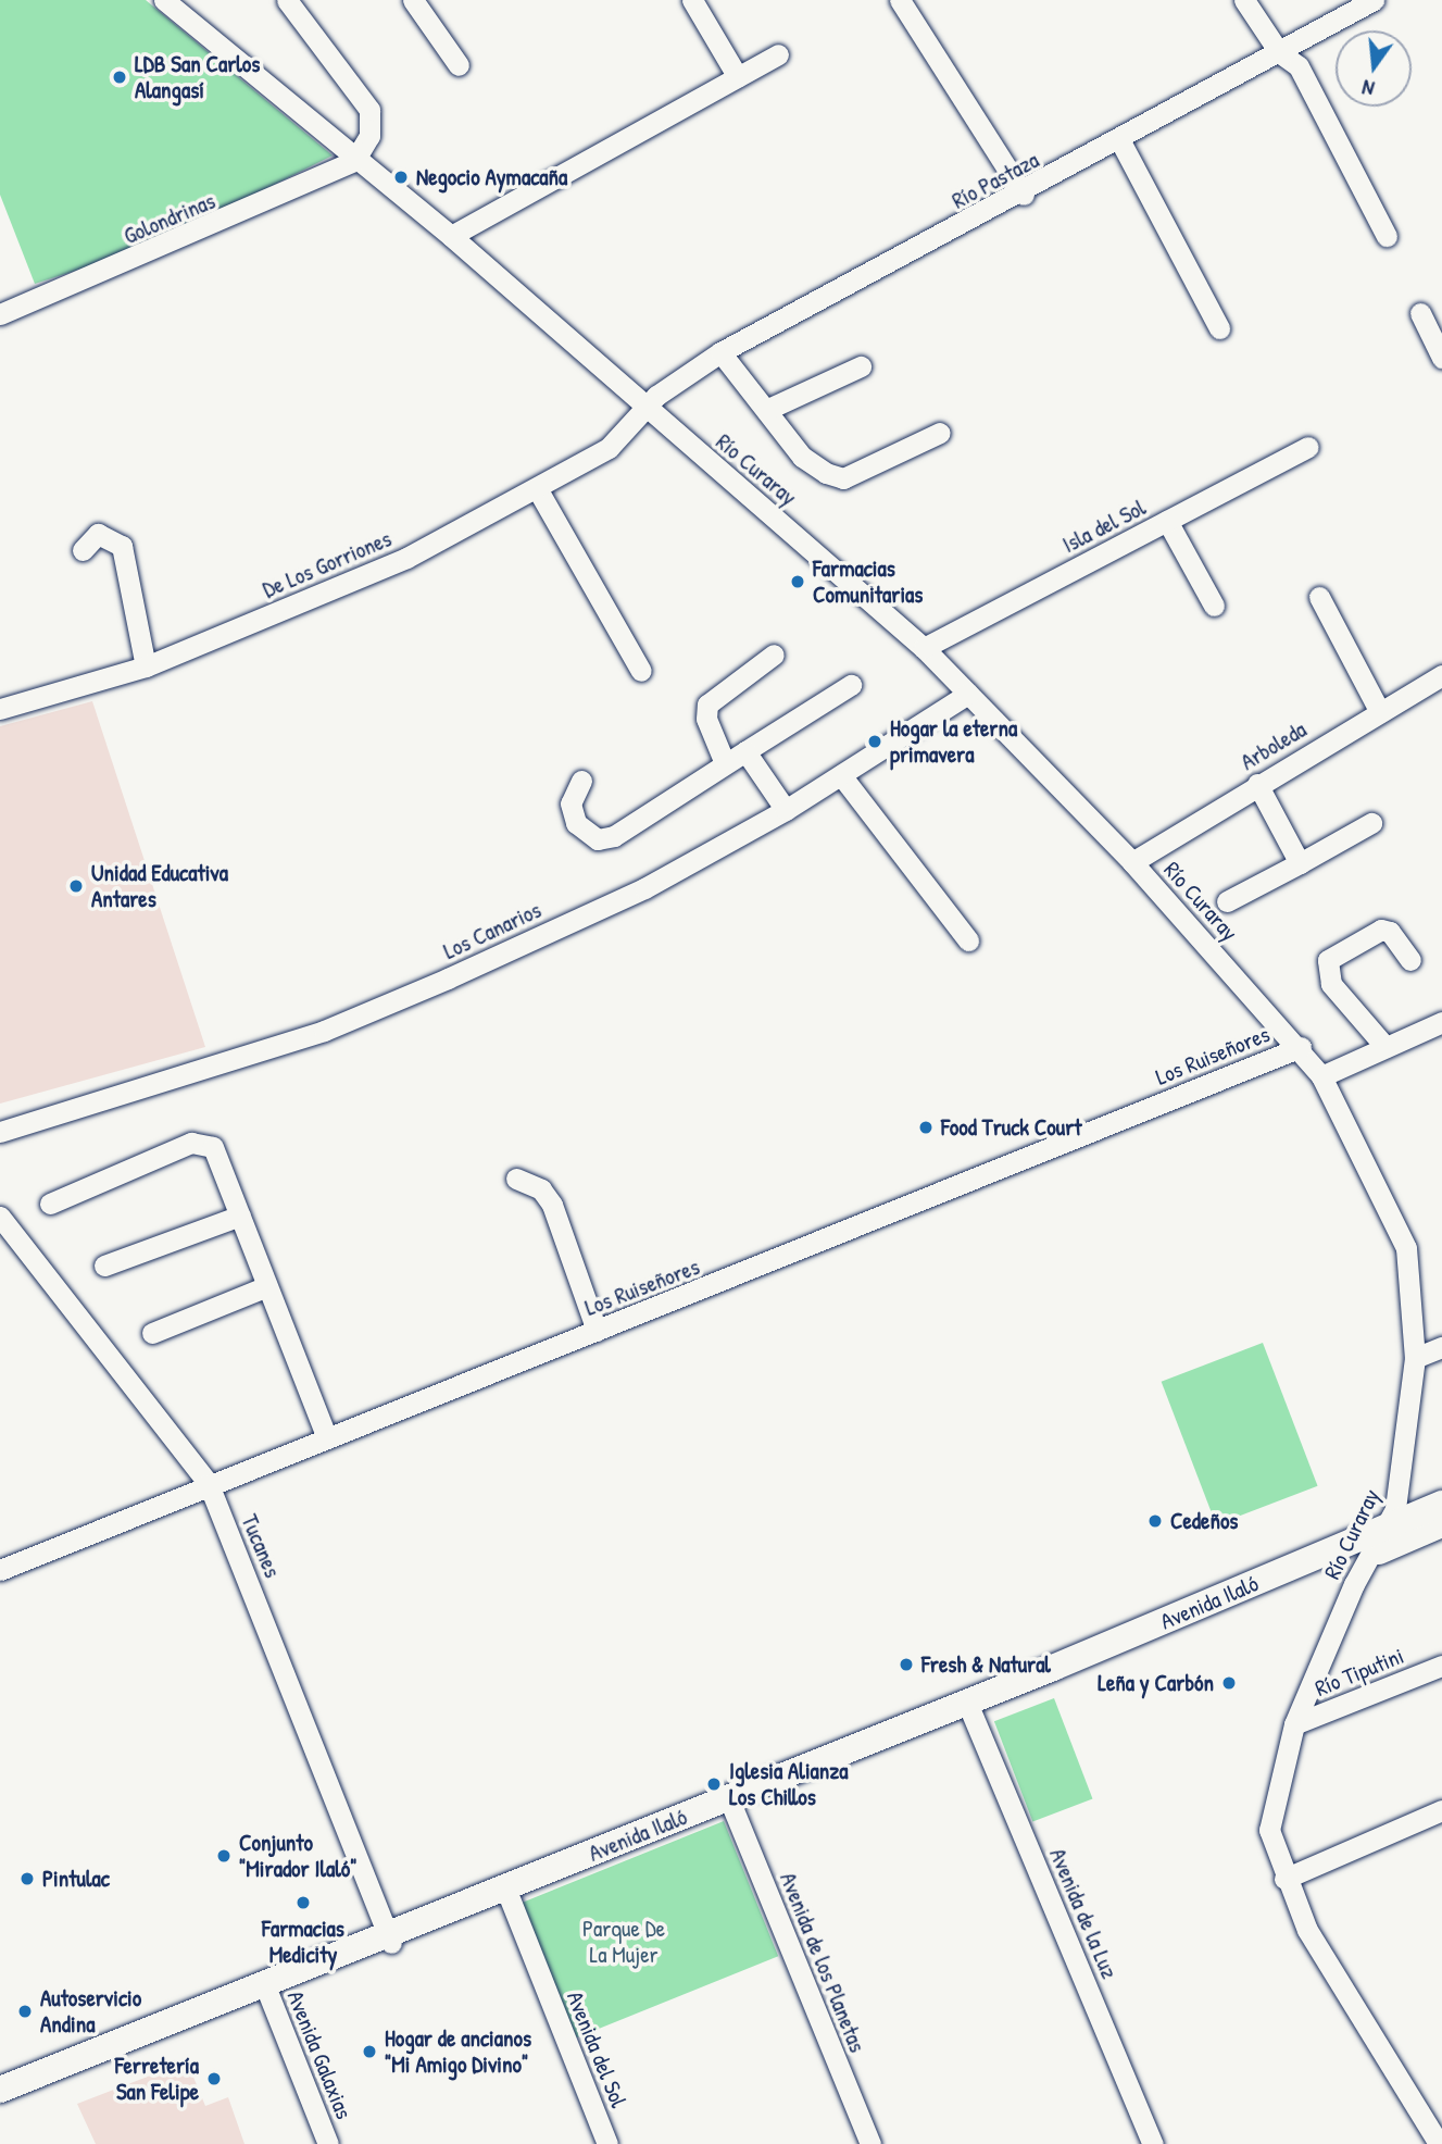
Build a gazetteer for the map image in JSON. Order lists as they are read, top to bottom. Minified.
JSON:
{"streets":{"main road":["Avenida Ilaló"],"street":["Río Pastaza","Golondrinas","Río Curaray","Isla del Sol","De Los Gorriones","Arboleda","Los Canarios","Los Ruiseñores","Tucanes","Río Tiputini","Avenida de la Luz","Avenida de los Planetas","Avenida del Sol","Avenida Galaxias"]},"crossings":[["Río Pastaza","Río Curaray"],["Río Pastaza","De Los Gorriones"],["Golondrinas","Río Curaray"],["Río Curaray","Isla del Sol"],["Río Curaray","De Los Gorriones"],["Río Curaray","Arboleda"],["Río Curaray","Los Canarios"],["Río Curaray","Los Ruiseñores"],["Río Curaray","Avenida Ilaló"],["Río Curaray","Río Tiputini"],["Los Ruiseñores","Tucanes"],["Tucanes","Avenida Ilaló"],["Avenida Ilaló","Avenida de la Luz"],["Avenida Ilaló","Avenida de los Planetas"],["Avenida Ilaló","Avenida del Sol"],["Avenida Ilaló","Avenida Galaxias"]],"parks":["Parque De La Mujer"],"places":["LDB San Carlos Alangasí","Negocio Aymacaña","Farmacias Comunitarias","Hogar la eterna primavera","Unidad Educativa Antares","Food Truck Court","Cedeños","Fresh & Natural","Leña y Carbón","Iglesia Alianza Los Chillos","Conjunto \"Mirador Ilaló\"","Pintulac","Farmacias Medicity","Autoservicio Andina","Hogar de ancianos \"Mi Amigo Divino\"","Ferretería San Felipe"],"north":"bottom"}
